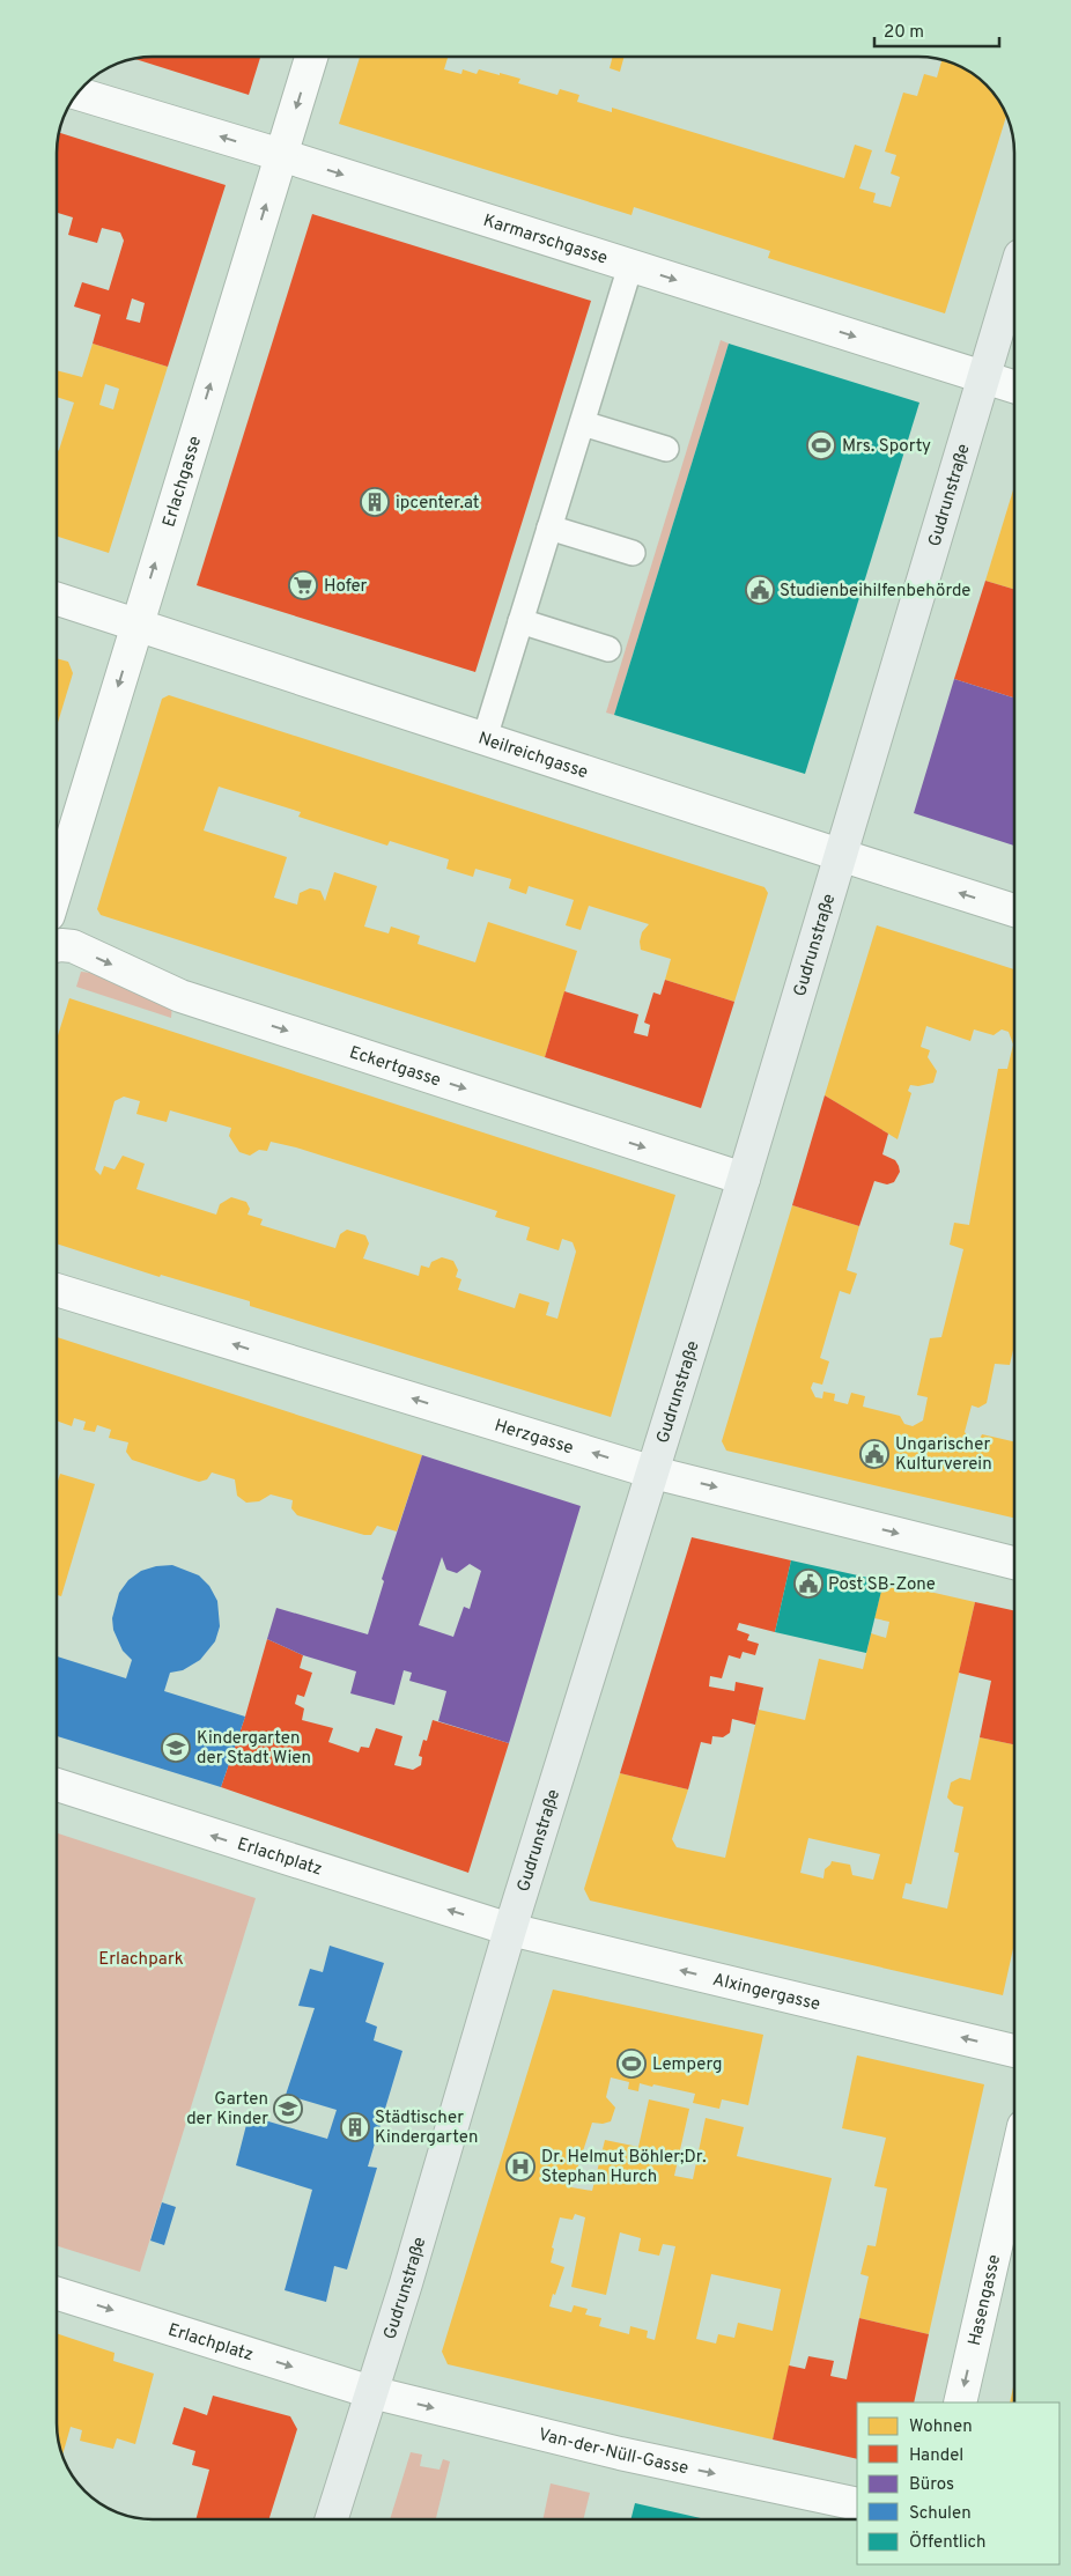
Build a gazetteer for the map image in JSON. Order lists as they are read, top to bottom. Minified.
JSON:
{"streets":{"main road":["Gudrunstraße"],"street":["Karmarschgasse","Erlachgasse","Neilreichgasse","Eckertgasse","Herzgasse","Erlachplatz","Alxingergasse","Hasengasse","Van-der-Nüll-Gasse"]},"crossings":[["Karmarschgasse","Erlachgasse"],["Karmarschgasse","Gudrunstraße"],["Erlachgasse","Neilreichgasse"],["Gudrunstraße","Neilreichgasse"],["Gudrunstraße","Eckertgasse"],["Gudrunstraße","Herzgasse"],["Gudrunstraße","Erlachplatz"],["Gudrunstraße","Alxingergasse"],["Gudrunstraße","Van-der-Nüll-Gasse"],["Erlachplatz","Alxingergasse"],["Erlachplatz","Van-der-Nüll-Gasse"]],"one_way":["Eckertgasse","Alxingergasse","Hasengasse","Van-der-Nüll-Gasse"],"parks":["Erlachpark"],"places":{"sports":["Mrs. Sporty","Lemperg"],"building":["ipcenter.at","Städtischer Kindergarten"],"supermarket":["Hofer"],"public building":["Studienbeihilfenbehörde","Ungarischer Kulturverein","Post SB-Zone"],"school or university":["Kindergarten der Stadt Wien","Garten der Kinder"],"hospital":["Dr. Helmut Böhler;Dr. Stephan Hurch"]},"legend":["Wohnen","Handel","Büros","Schulen","Öffentlich"],"scale_bar":"20 m"}
